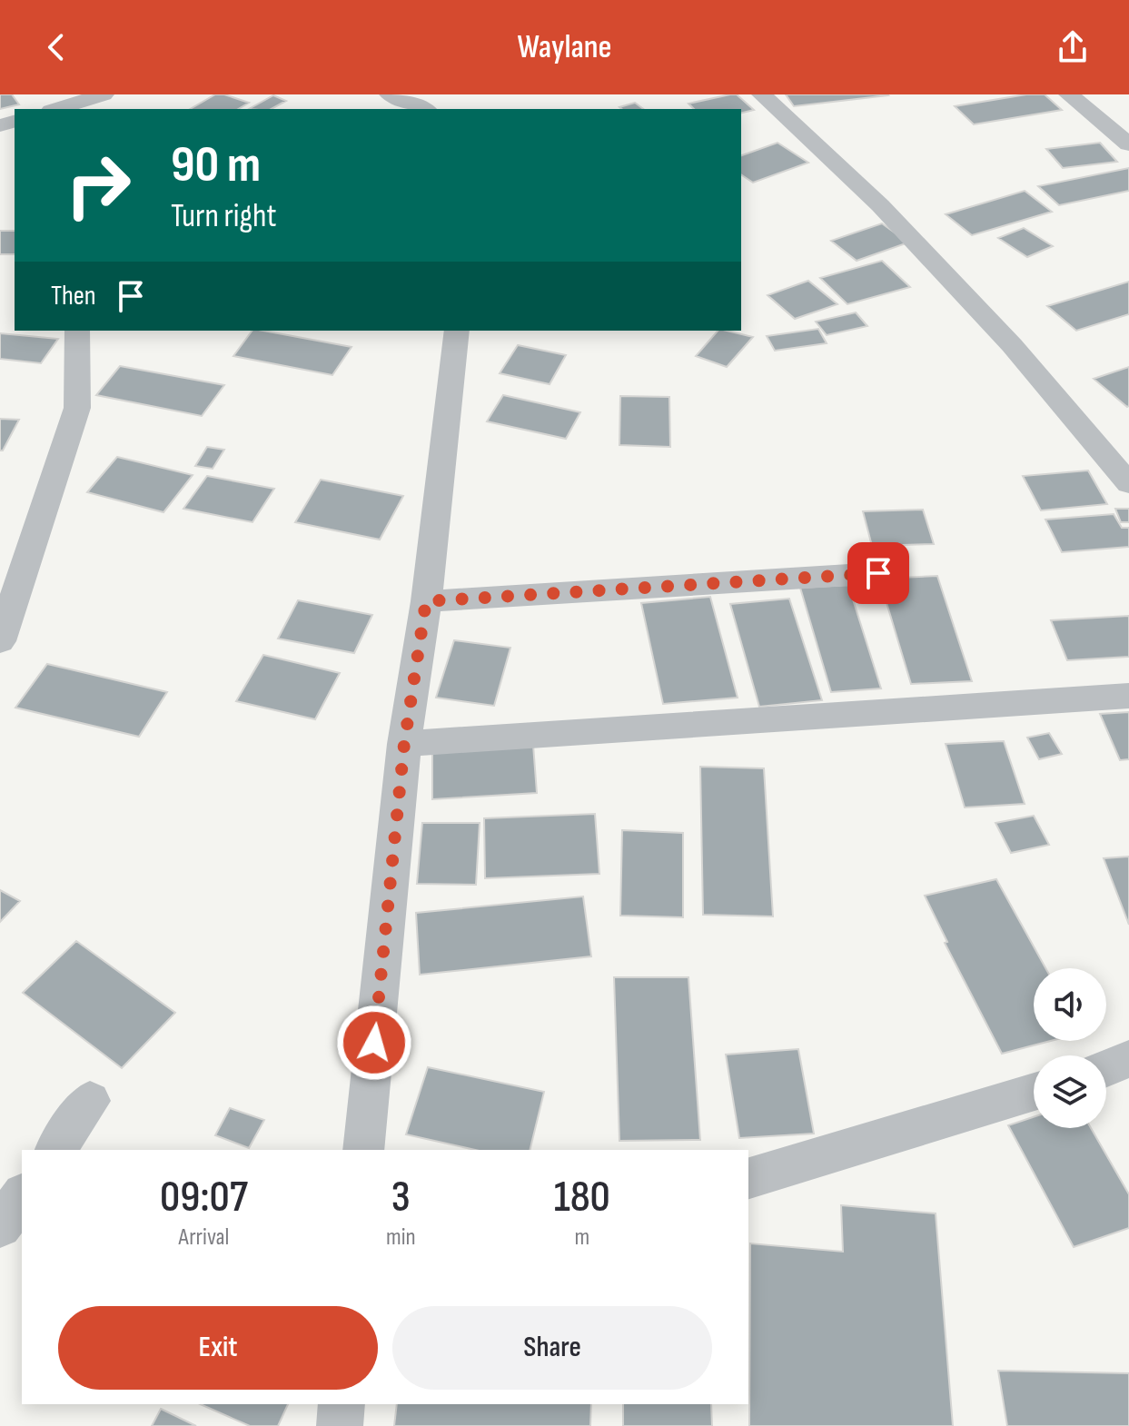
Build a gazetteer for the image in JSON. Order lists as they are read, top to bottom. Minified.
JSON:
{"page":{"header":"Waylane","turn":["90 m","Turn right"],"then":"Then","eta":["09:07","Arrival","3","min","180","m"],"buttons":["Exit","Share"]}}
